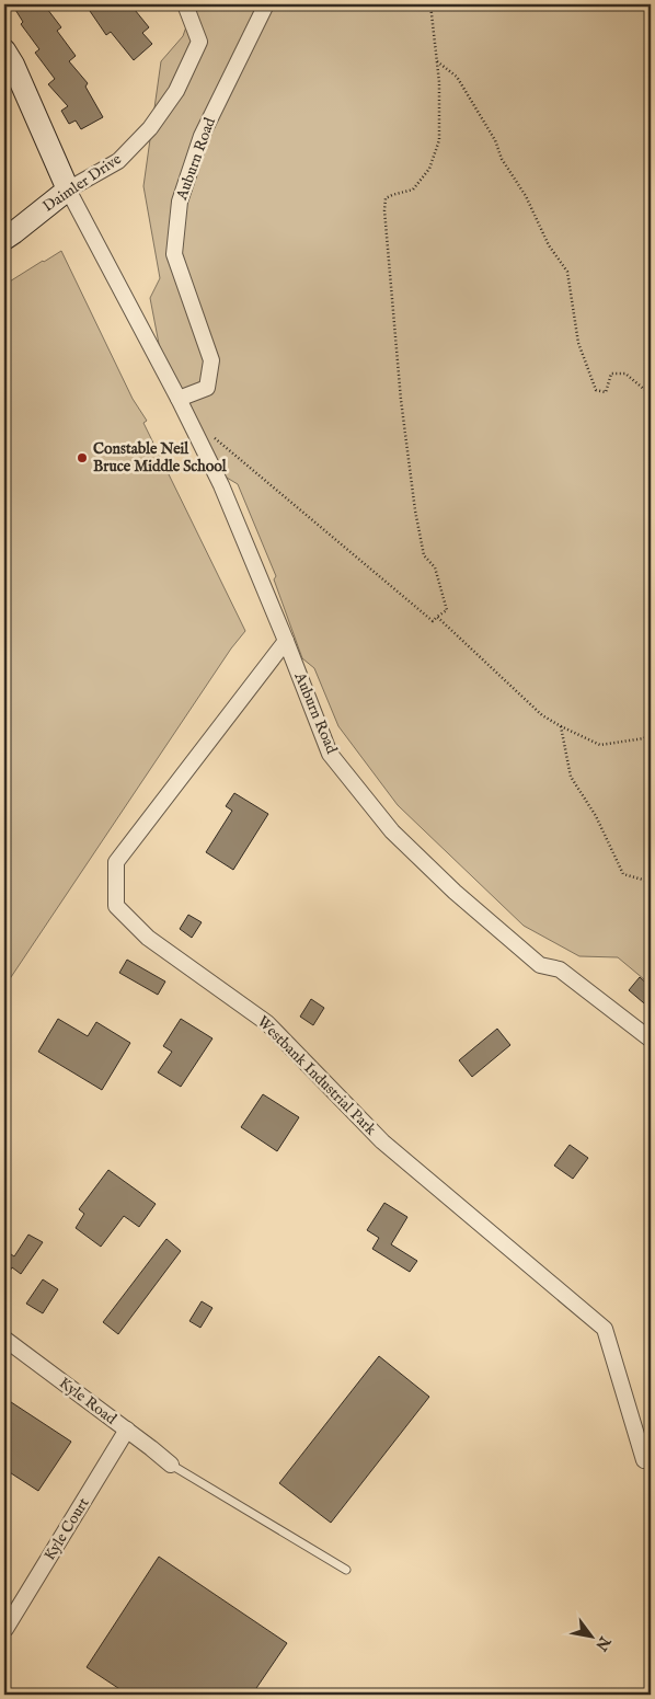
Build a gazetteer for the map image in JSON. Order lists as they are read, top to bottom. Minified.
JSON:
{"streets":{"street":["Auburn Road","Daimler Drive","Westbank Industrial Park","Kyle Road","Kyle Court"]},"crossings":[["Auburn Road","Daimler Drive"],["Auburn Road","Westbank Industrial Park"],["Kyle Road","Kyle Court"]],"places":["Constable Neil Bruce Middle School"],"north":"bottom right"}
